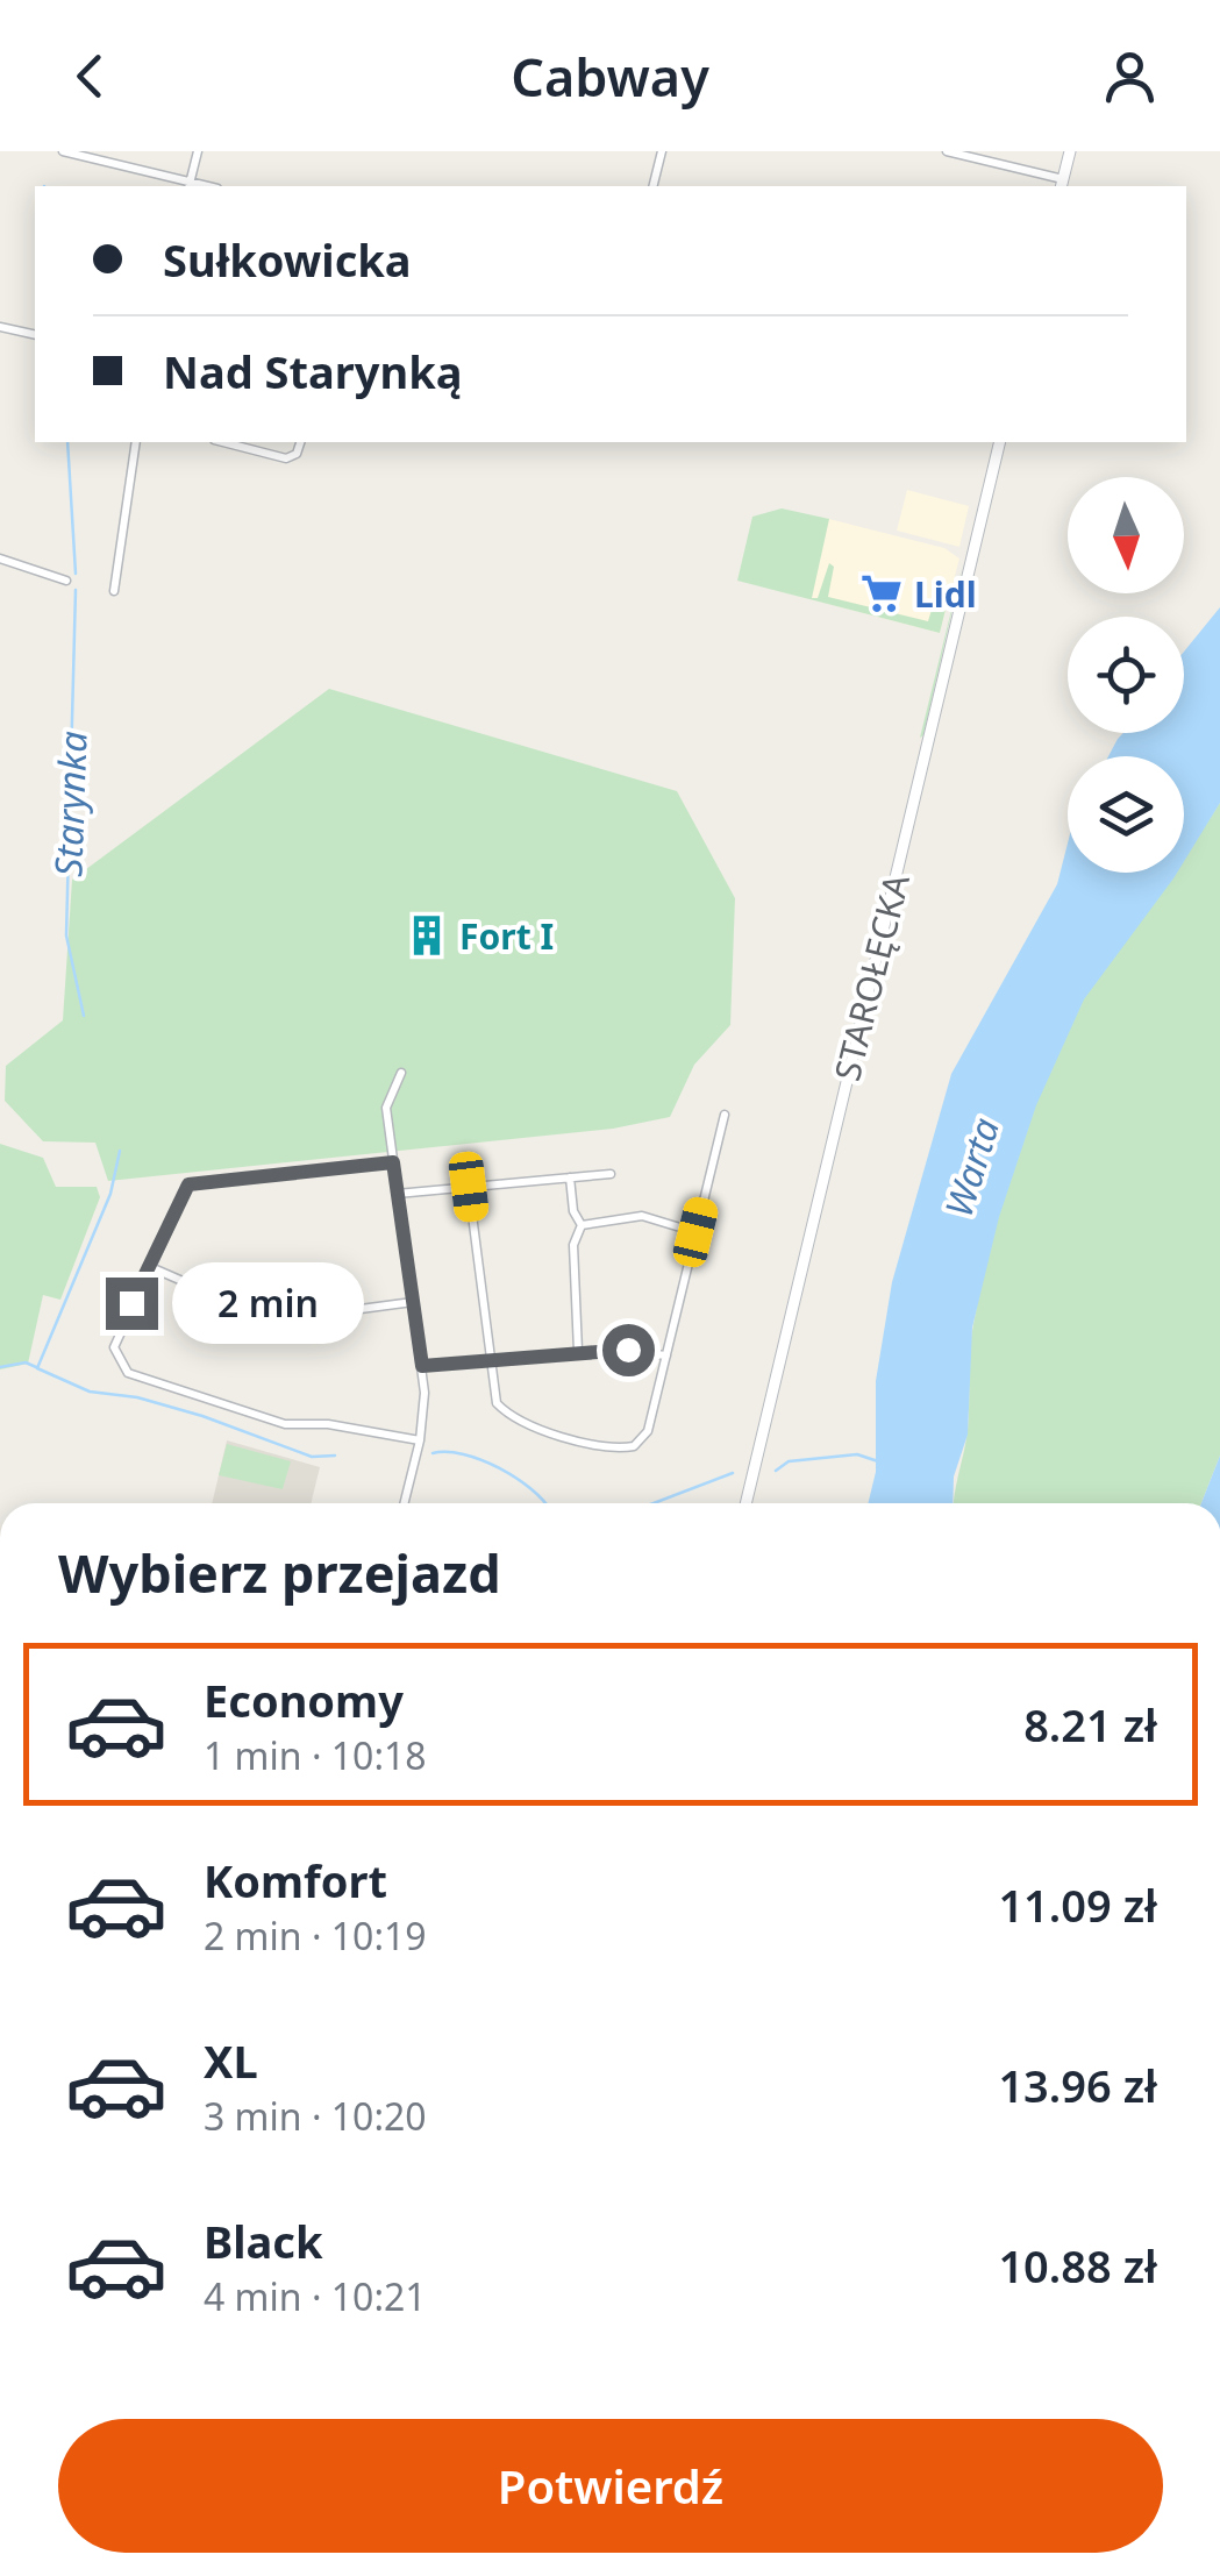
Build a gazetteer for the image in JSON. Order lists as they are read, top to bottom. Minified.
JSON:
{"streets":{"street":["STAROŁĘCKA"]},"water":["Starynka","Warta"],"places":{"supermarket":["Lidl"],"building":["Fort I"]},"north":"bottom","page":{"header":"Cabway","banner":["Sułkowicka","Nad Starynką"],"bubble":"2 min","heading":"Wybierz przejazd","list":[{"name":"Economy","note":"1 min · 10:18","value":"8.21 zł"},{"name":"Komfort","note":"2 min · 10:19","value":"11.09 zł"},{"name":"XL","note":"3 min · 10:20","value":"13.96 zł"},{"name":"Black","note":"4 min · 10:21","value":"10.88 zł"}],"buttons":"Potwierdź"}}
